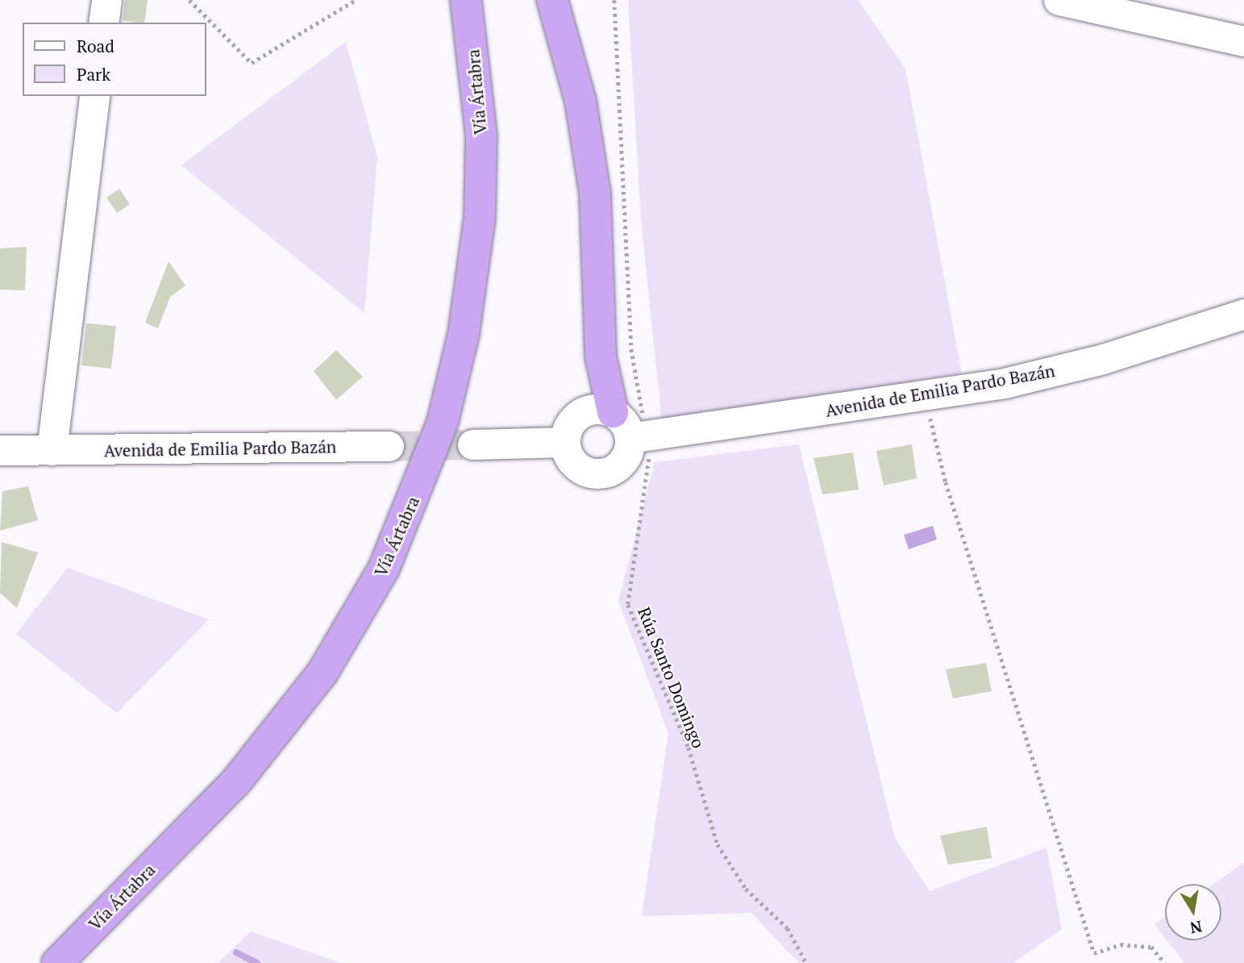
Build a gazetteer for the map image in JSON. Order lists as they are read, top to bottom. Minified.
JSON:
{"streets":{"highway":["Vía Ártabra"],"street":["Avenida de Emilia Pardo Bazán"],"path":["Rúa Santo Domingo"]},"crossings":[["Avenida de Emilia Pardo Bazán","Rúa Santo Domingo"]],"legend":["Road","Park"],"north":"bottom"}
